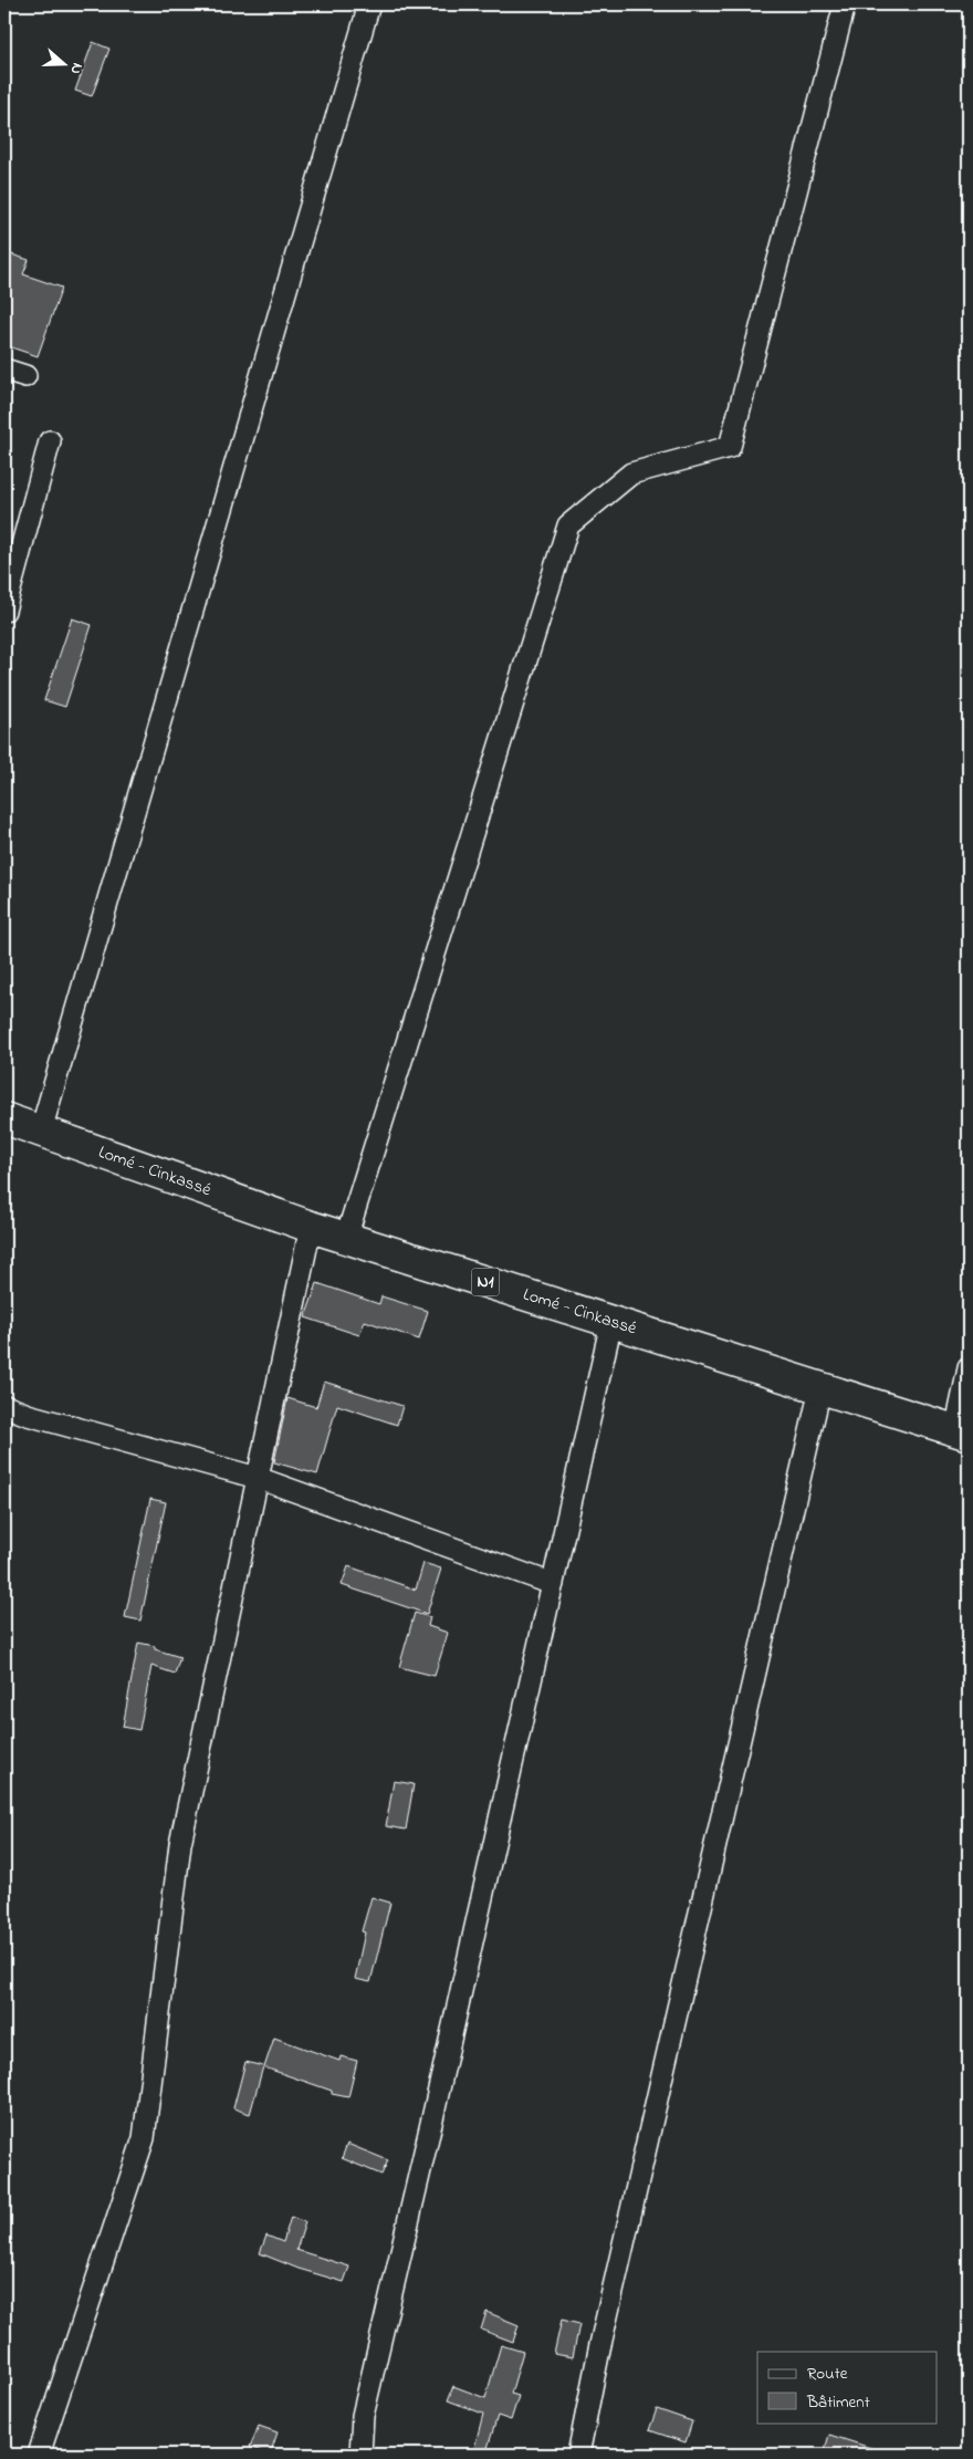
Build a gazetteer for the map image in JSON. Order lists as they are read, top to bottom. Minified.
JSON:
{"streets":{"highway":["Lomé - Cinkassé","N1"]},"legend":["Route","Bâtiment"],"north":"right"}
